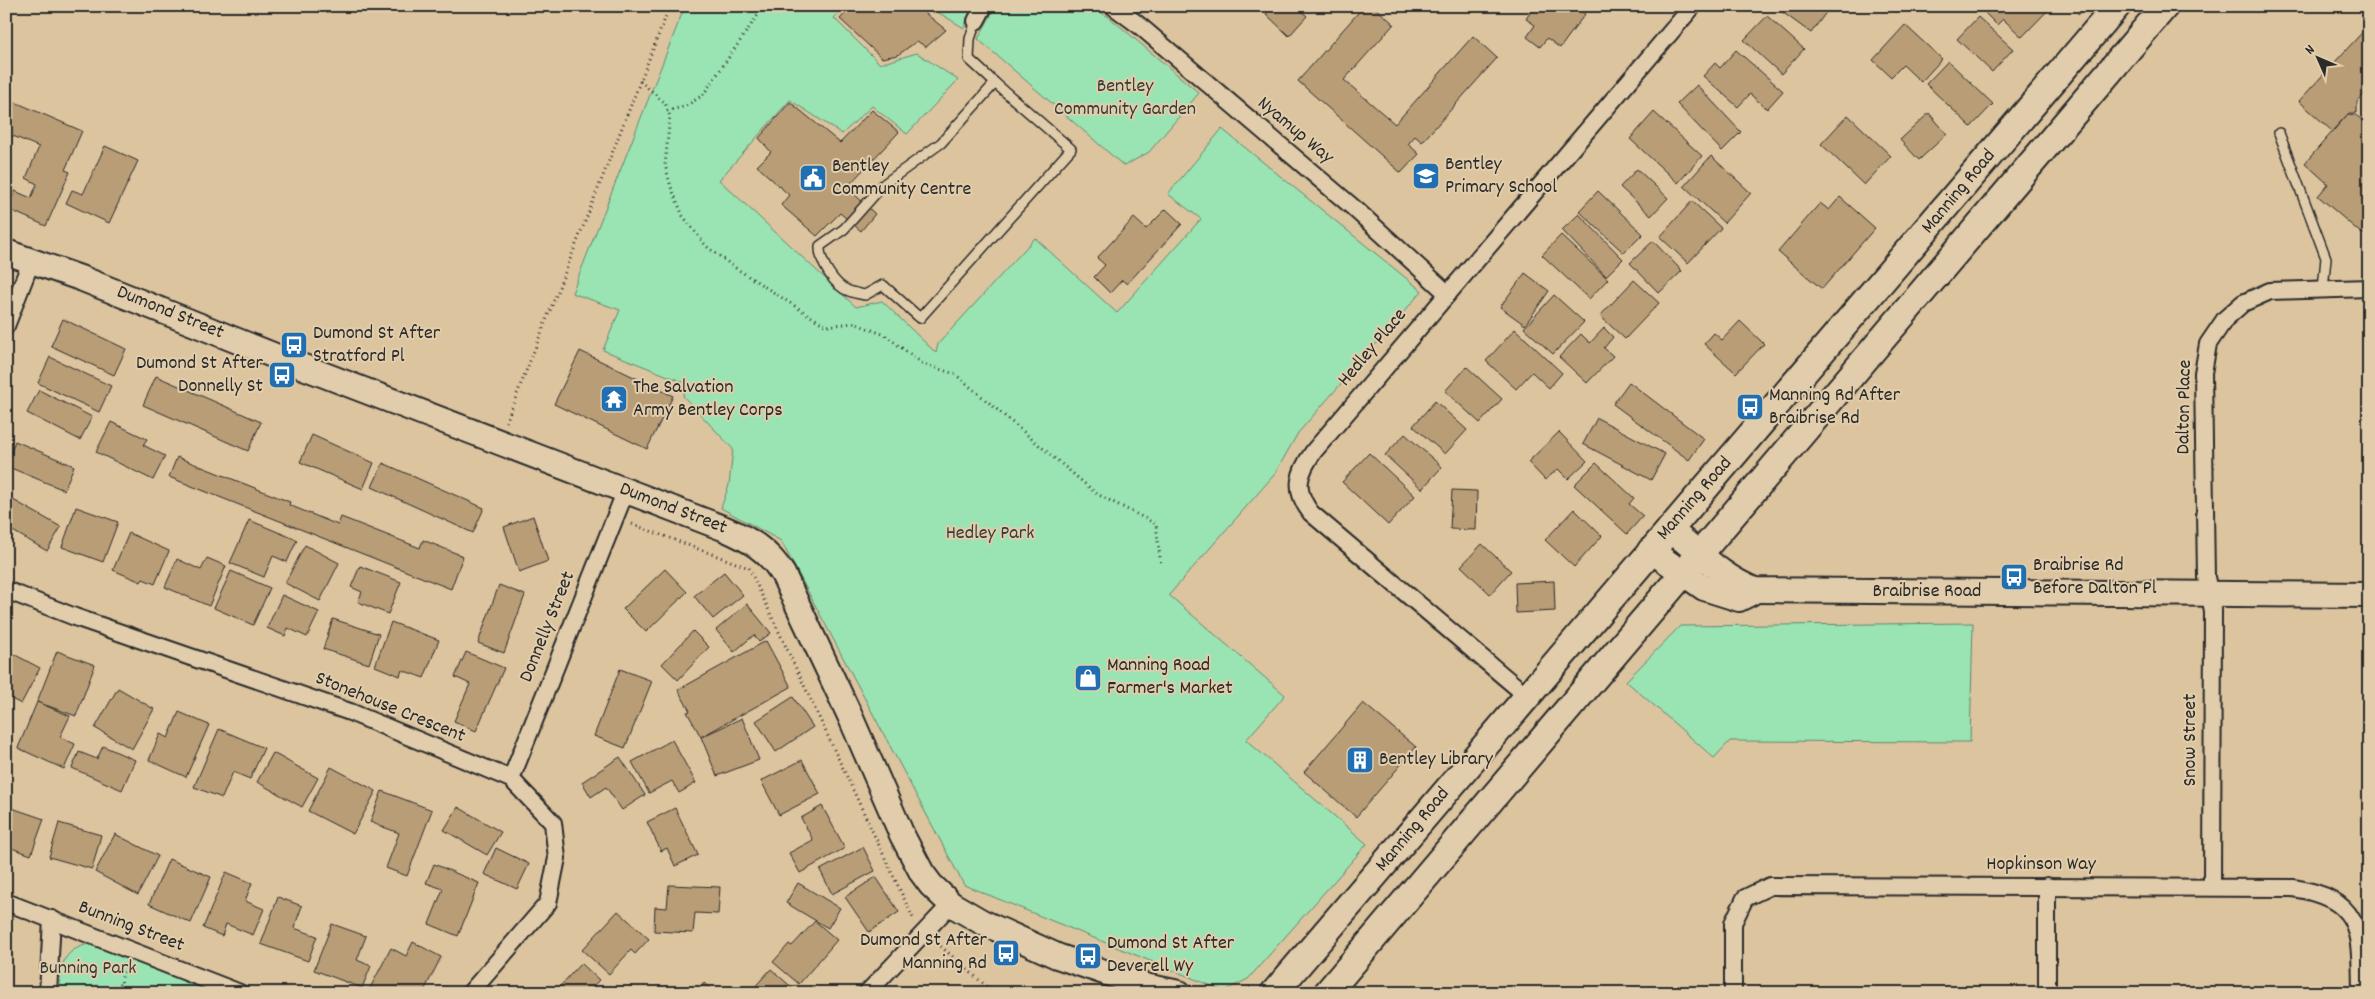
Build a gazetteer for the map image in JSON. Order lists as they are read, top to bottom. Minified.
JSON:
{"streets":{"main road":["Manning Road"],"street":["Nyamup Way","Dumond Street","Hedley Place","Dalton Place","Braibrise Road","Donnelly Street","Stonehouse Crescent","Snow Street","Hopkinson Way","Bunning Street"]},"crossings":[["Nyamup Way","Hedley Place"],["Manning Road","Hedley Place"],["Manning Road","Braibrise Road"],["Dumond Street","Donnelly Street"],["Dalton Place","Braibrise Road"],["Dalton Place","Snow Street"],["Braibrise Road","Snow Street"],["Donnelly Street","Stonehouse Crescent"],["Snow Street","Hopkinson Way"]],"parks":["Bentley Community Garden","Hedley Park","Bunning Park"],"places":{"school or university":["Bentley Primary School"],"public building":["Bentley Community Centre"],"bus stop":["Dumond St After Stratford Pl","Dumond St After Donnelly St","Manning Rd After Braibrise Rd","Braibrise Rd Before Dalton Pl","Dumond St After Manning Rd","Dumond St After Deverell Wy"],"temple":["The Salvation Army Bentley Corps"],"shop":["Manning Road Farmer's Market"],"building":["Bentley Library"]},"north":"top left"}
